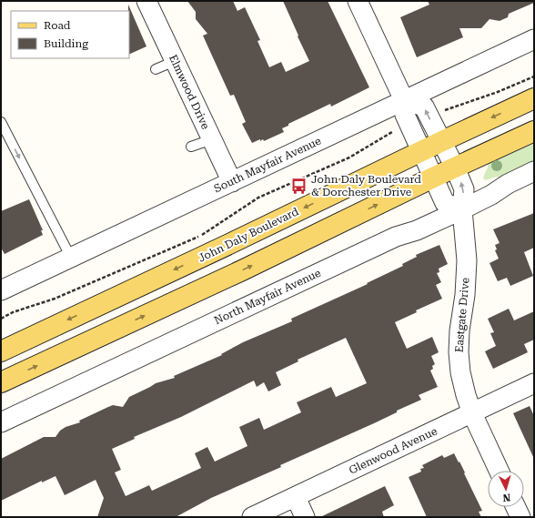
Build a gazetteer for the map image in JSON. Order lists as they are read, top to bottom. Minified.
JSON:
{"streets":{"main road":["John Daly Boulevard"],"street":["Elmwood Drive","South Mayfair Avenue","North Mayfair Avenue","Eastgate Drive","Glenwood Avenue"]},"crossings":[["Elmwood Drive","South Mayfair Avenue"],["South Mayfair Avenue","Eastgate Drive"],["John Daly Boulevard","Eastgate Drive"],["North Mayfair Avenue","Eastgate Drive"],["Eastgate Drive","Glenwood Avenue"]],"places":{"bus stop":["John Daly Boulevard & Dorchester Drive"]},"legend":["Road","Building"],"north":"bottom"}
